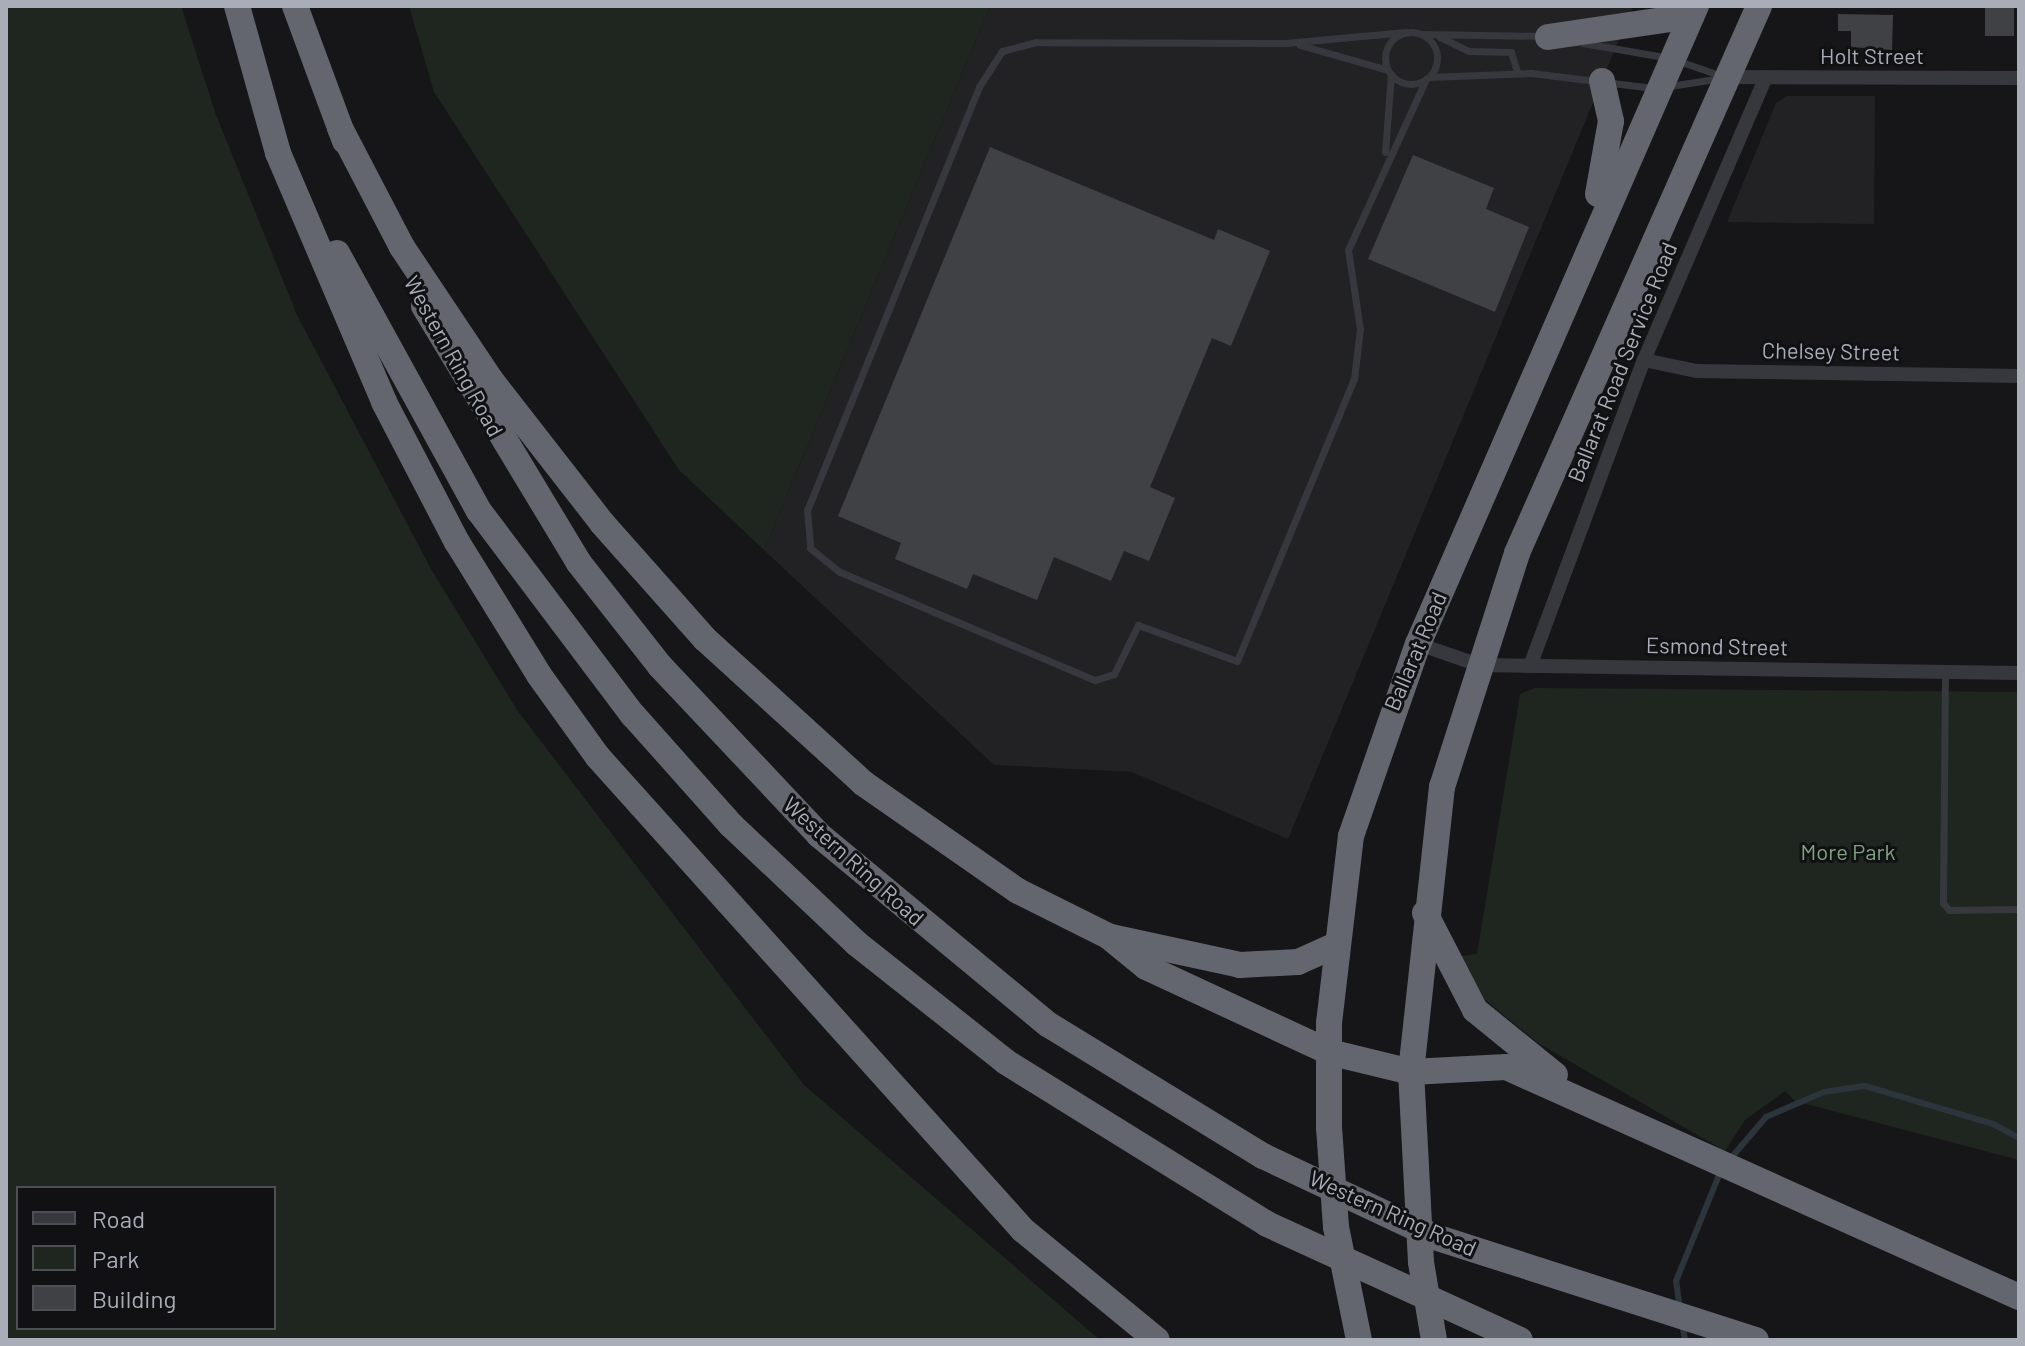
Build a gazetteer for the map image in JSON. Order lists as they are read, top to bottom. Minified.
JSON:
{"streets":{"highway":["Western Ring Road","Ballarat Road"],"street":["Holt Street","Chelsey Street","Ballarat Road Service Road","Esmond Street"]},"crossings":[["Holt Street","Ballarat Road Service Road"],["Chelsey Street","Ballarat Road Service Road"],["Ballarat Road Service Road","Esmond Street"],["Esmond Street","Ballarat Road"]],"parks":["More Park"],"legend":["Road","Park","Building"]}
